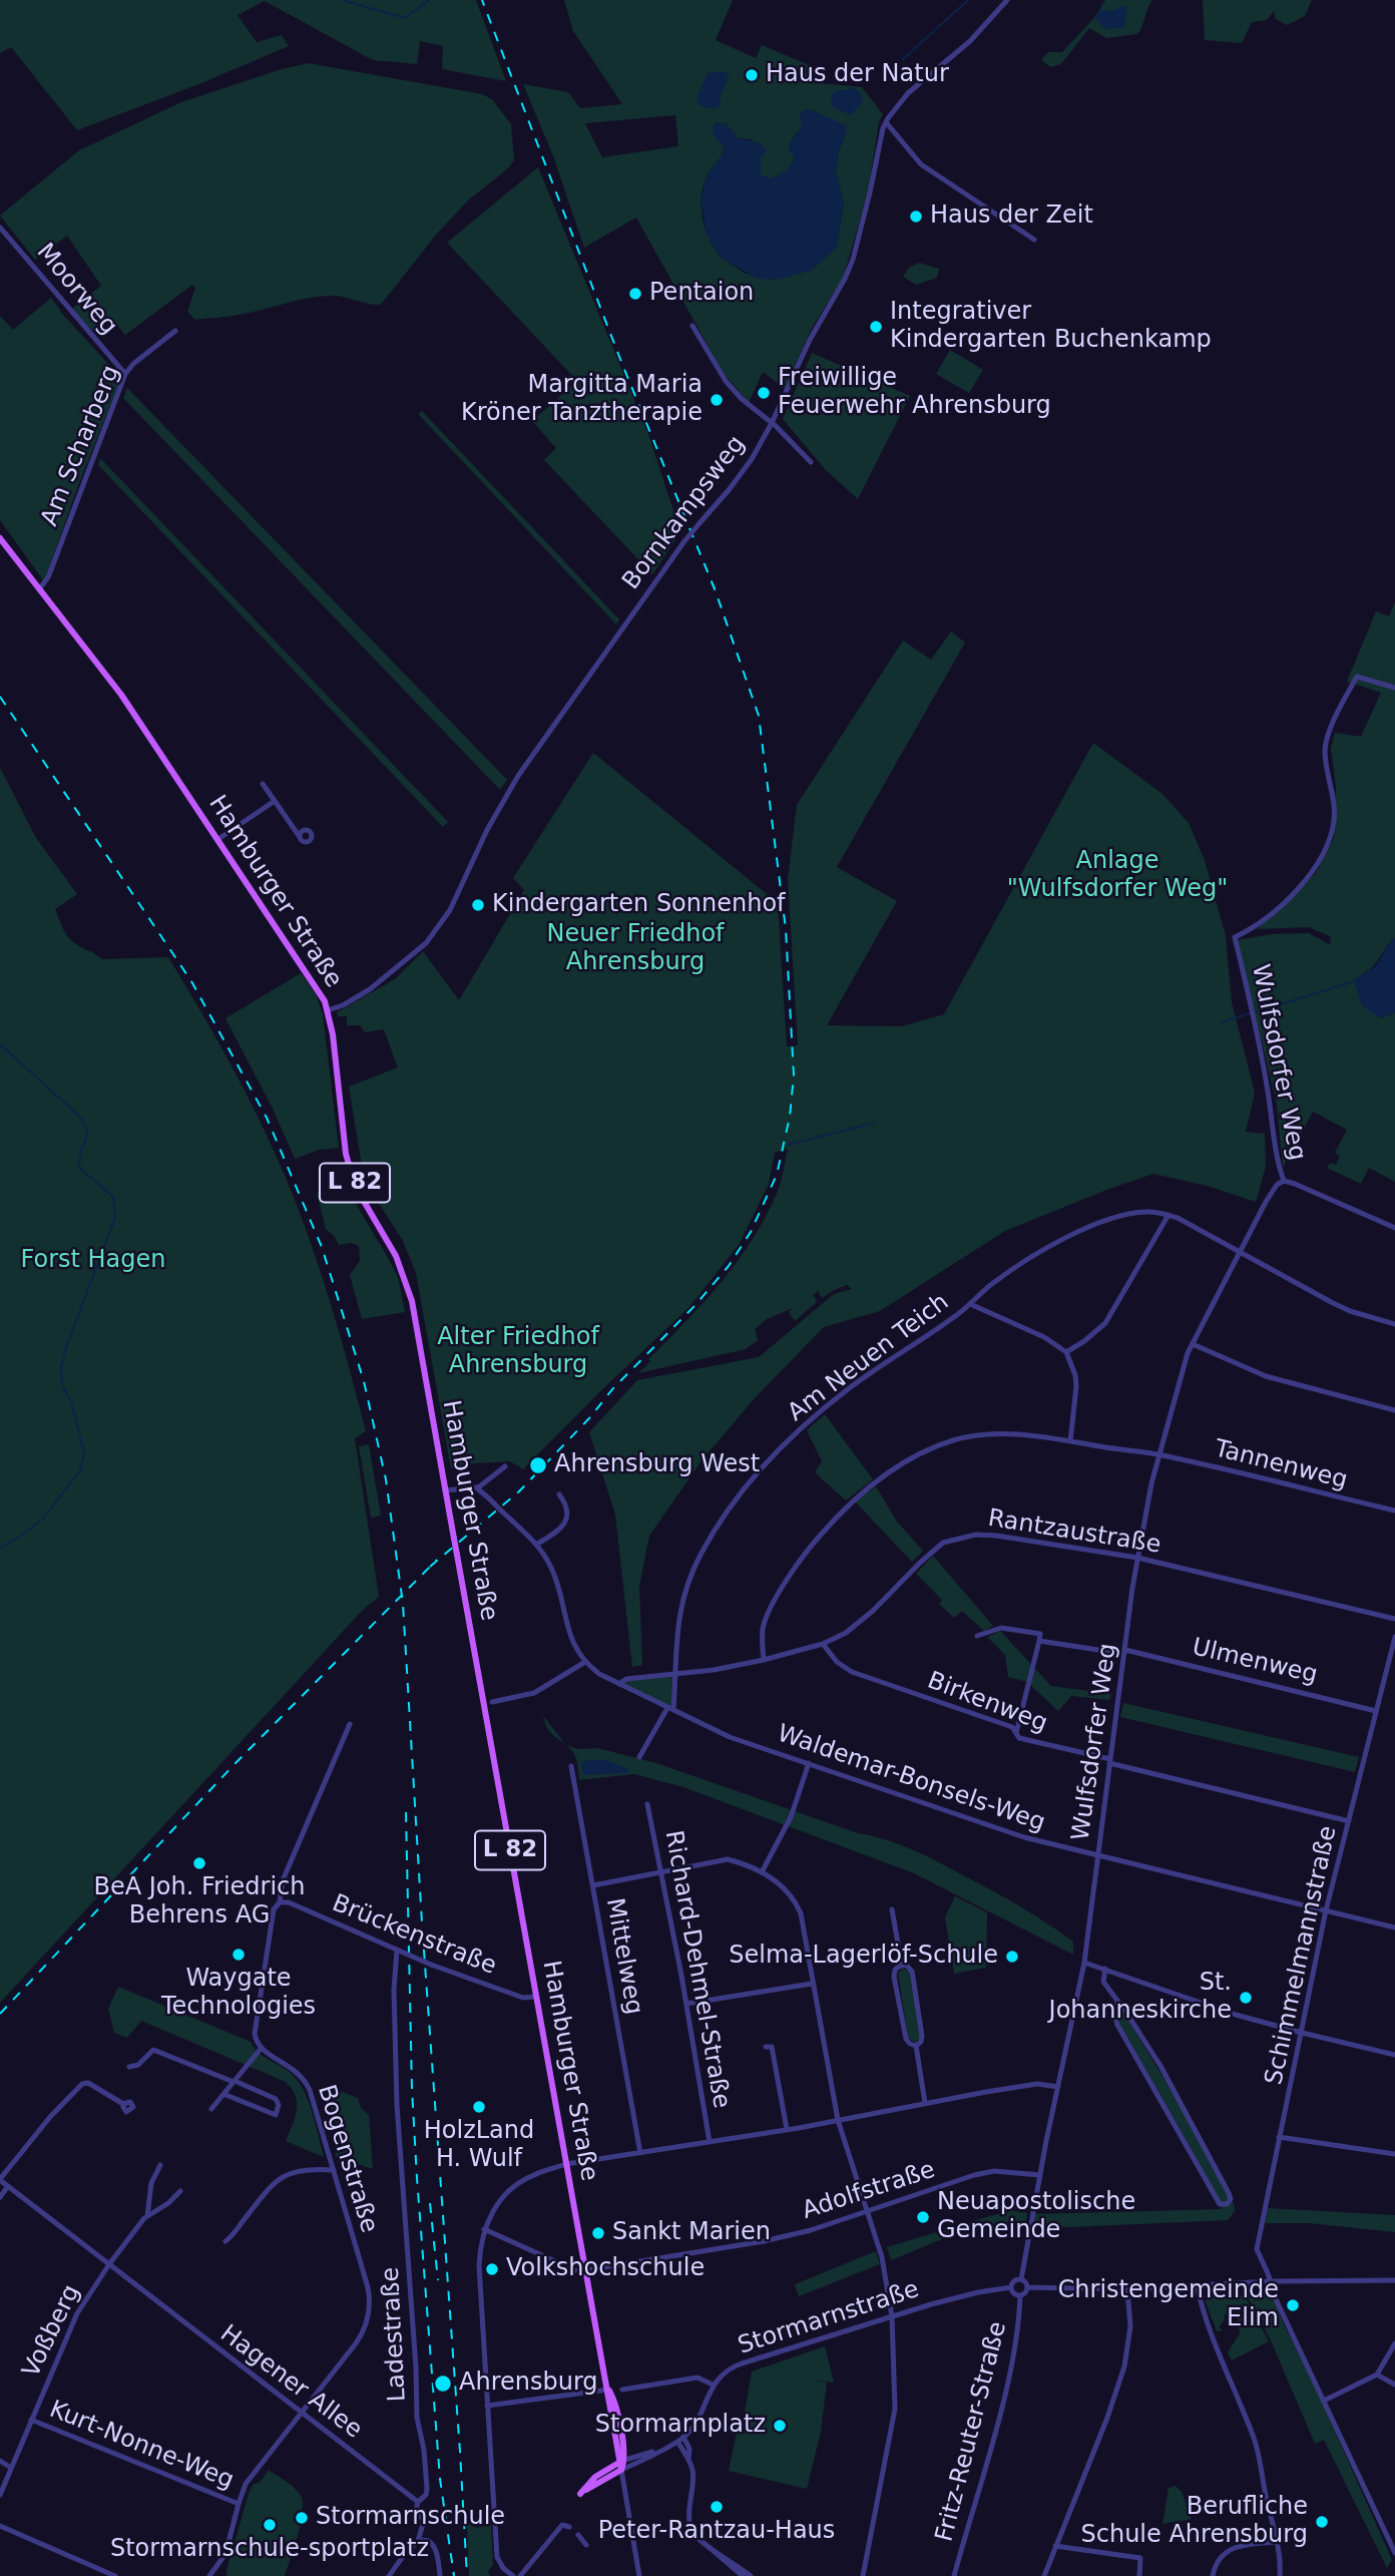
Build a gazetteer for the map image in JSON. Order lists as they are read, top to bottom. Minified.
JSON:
{"streets":{"main road":["Hamburger Straße","L 82"],"street":["Moorweg","Am Scharberg","Bornkampsweg","Wulfsdorfer Weg","Am Neuen Teich","Tannenweg","Rantzaustraße","Ulmenweg","Birkenweg","Waldemar-Bonsels-Weg","Brückenstraße","Schimmelmannstraße","Mittelweg","Richard-Dehmel-Straße","Bogenstraße","Adolfstraße","Stormarnstraße","Voßberg","Ladestraße","Hagener Allee","Fritz-Reuter-Straße","Kurt-Nonne-Weg"]},"crossings":[["Moorweg","Am Scharberg"],["Am Scharberg","Hamburger Straße"],["Bornkampsweg","Hamburger Straße"],["Hamburger Straße","Brückenstraße"],["Hamburger Straße","Adolfstraße"],["Wulfsdorfer Weg","Am Neuen Teich"],["Wulfsdorfer Weg","Tannenweg"],["Wulfsdorfer Weg","Rantzaustraße"],["Wulfsdorfer Weg","Ulmenweg"],["Wulfsdorfer Weg","Birkenweg"],["Wulfsdorfer Weg","Waldemar-Bonsels-Weg"],["Am Neuen Teich","Rantzaustraße"],["Am Neuen Teich","Waldemar-Bonsels-Weg"],["Tannenweg","Rantzaustraße"],["Rantzaustraße","Birkenweg"],["Rantzaustraße","Waldemar-Bonsels-Weg"],["Ulmenweg","Schimmelmannstraße"],["Birkenweg","Schimmelmannstraße"],["Waldemar-Bonsels-Weg","Schimmelmannstraße"],["Brückenstraße","Ladestraße"],["Bogenstraße","Hagener Allee"],["Bogenstraße","Kurt-Nonne-Weg"],["Stormarnstraße","Fritz-Reuter-Straße"],["Voßberg","Hagener Allee"],["Voßberg","Kurt-Nonne-Weg"],["Ladestraße","Hagener Allee"]],"parks":["Anlage \"Wulfsdorfer Weg\"","Neuer Friedhof Ahrensburg","Forst Hagen","Alter Friedhof Ahrensburg"],"places":["Haus der Natur","Haus der Zeit","Pentaion","Integrativer Kindergarten Buchenkamp","Freiwillige Feuerwehr Ahrensburg","Margitta Maria Kröner Tanztherapie","Kindergarten Sonnenhof","Ahrensburg West","BeA Joh. Friedrich Behrens AG","Waygate Technologies","Selma-Lagerlöf-Schule","St. Johanneskirche","HolzLand H. Wulf","Neuapostolische Gemeinde","Sankt Marien","Volkshochschule","Christengemeinde Elim","Ahrensburg","Stormarnplatz","Peter-Rantzau-Haus","Stormarnschule","Berufliche Schule Ahrensburg","Stormarnschule-sportplatz"]}
